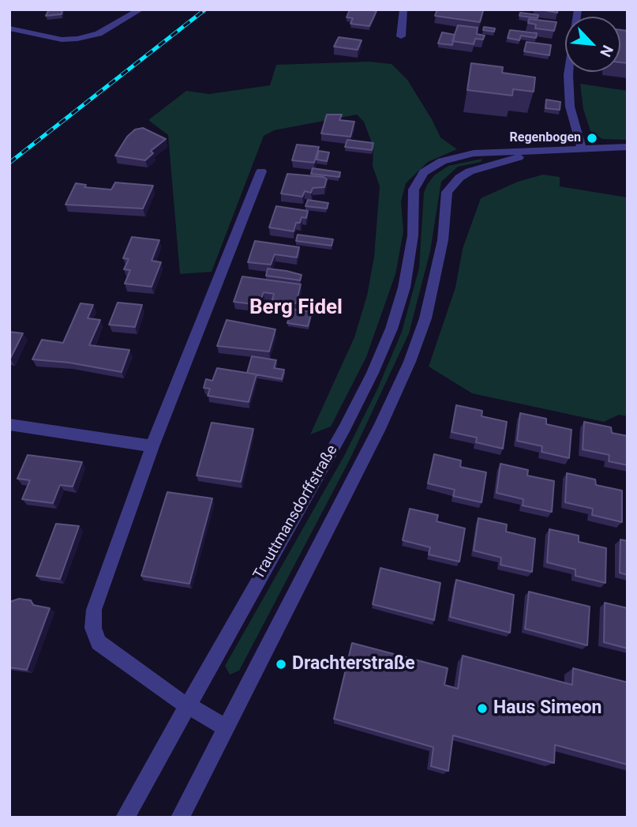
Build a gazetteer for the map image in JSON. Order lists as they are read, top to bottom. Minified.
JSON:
{"streets":{"street":["Trauttmansdorffstraße"]},"districts":["Berg Fidel"],"places":["Regenbogen","Drachterstraße","Haus Simeon"],"north":"bottom right"}
